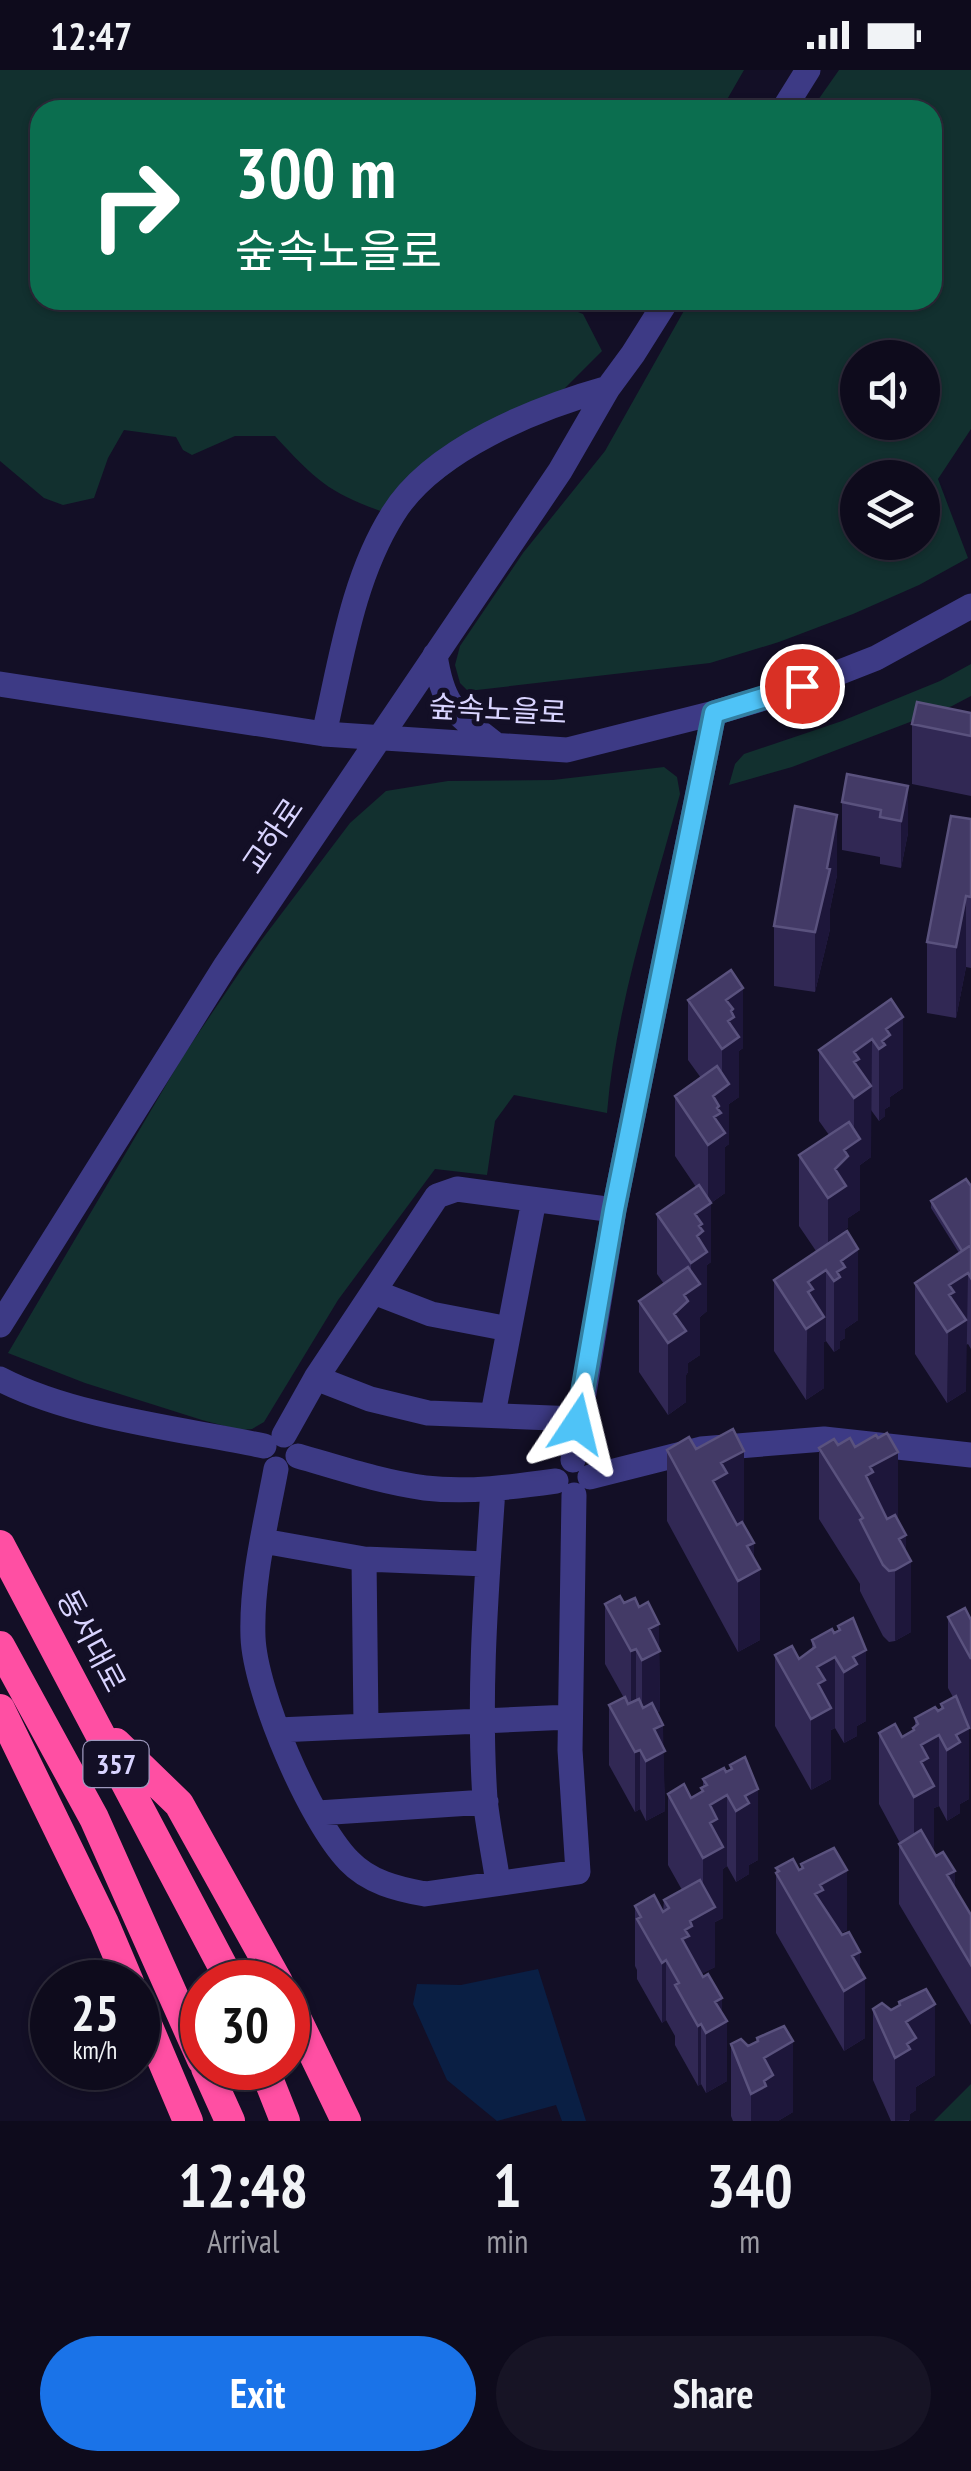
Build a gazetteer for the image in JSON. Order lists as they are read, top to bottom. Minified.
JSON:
{"streets":{"highway":["동서대로","357"],"street":["숲속노을로","교하로"]},"crossings":[["숲속노을로","교하로"]],"page":{"status":"12:47","turn":["300 m","숲속노을로"],"speed":"25 km/h","limit":"30","eta":["12:48","Arrival","1","min","340","m"],"buttons":["Exit","Share"]}}
